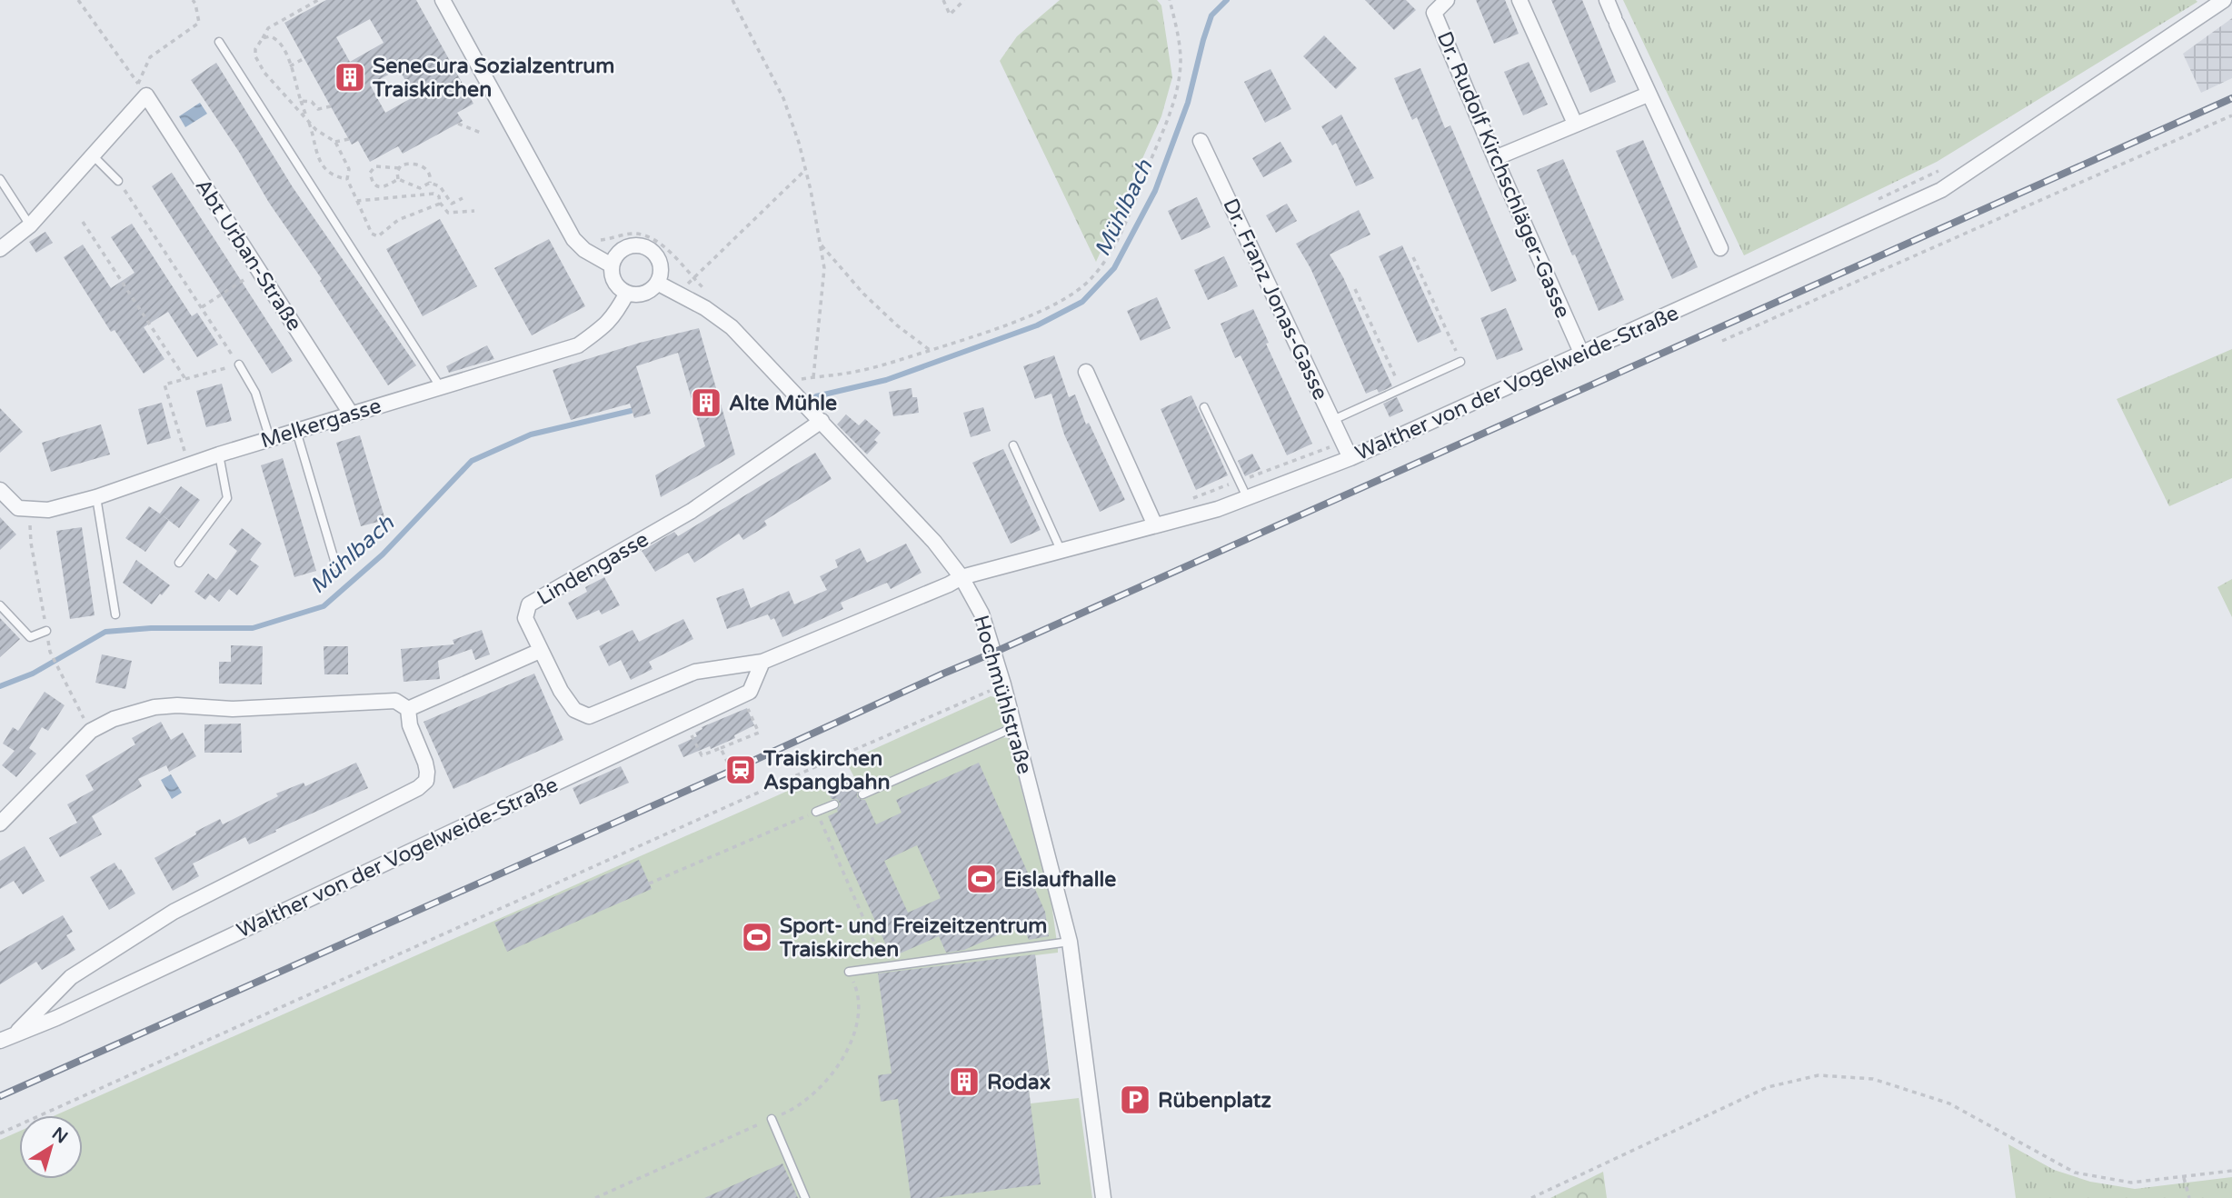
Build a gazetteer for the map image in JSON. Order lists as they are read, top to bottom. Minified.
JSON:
{"streets":{"street":["Dr. Rudolf Kirchschläger-Gasse","Abt Urban-Straße","Dr. Franz Jonas-Gasse","Walther von der Vogelweide-Straße","Melkergasse","Lindengasse","Hochmühlstraße"]},"crossings":[["Dr. Rudolf Kirchschläger-Gasse","Walther von der Vogelweide-Straße"],["Abt Urban-Straße","Melkergasse"],["Dr. Franz Jonas-Gasse","Walther von der Vogelweide-Straße"],["Walther von der Vogelweide-Straße","Lindengasse"],["Walther von der Vogelweide-Straße","Hochmühlstraße"],["Melkergasse","Hochmühlstraße"],["Lindengasse","Hochmühlstraße"]],"water":["Mühlbach"],"places":{"building":["SeneCura Sozialzentrum Traiskirchen","Alte Mühle","Rodax"],"station":["Traiskirchen Aspangbahn"],"sports":["Eislaufhalle","Sport- und Freizeitzentrum Traiskirchen"],"parking":["Rübenplatz"]},"north":"top right"}
